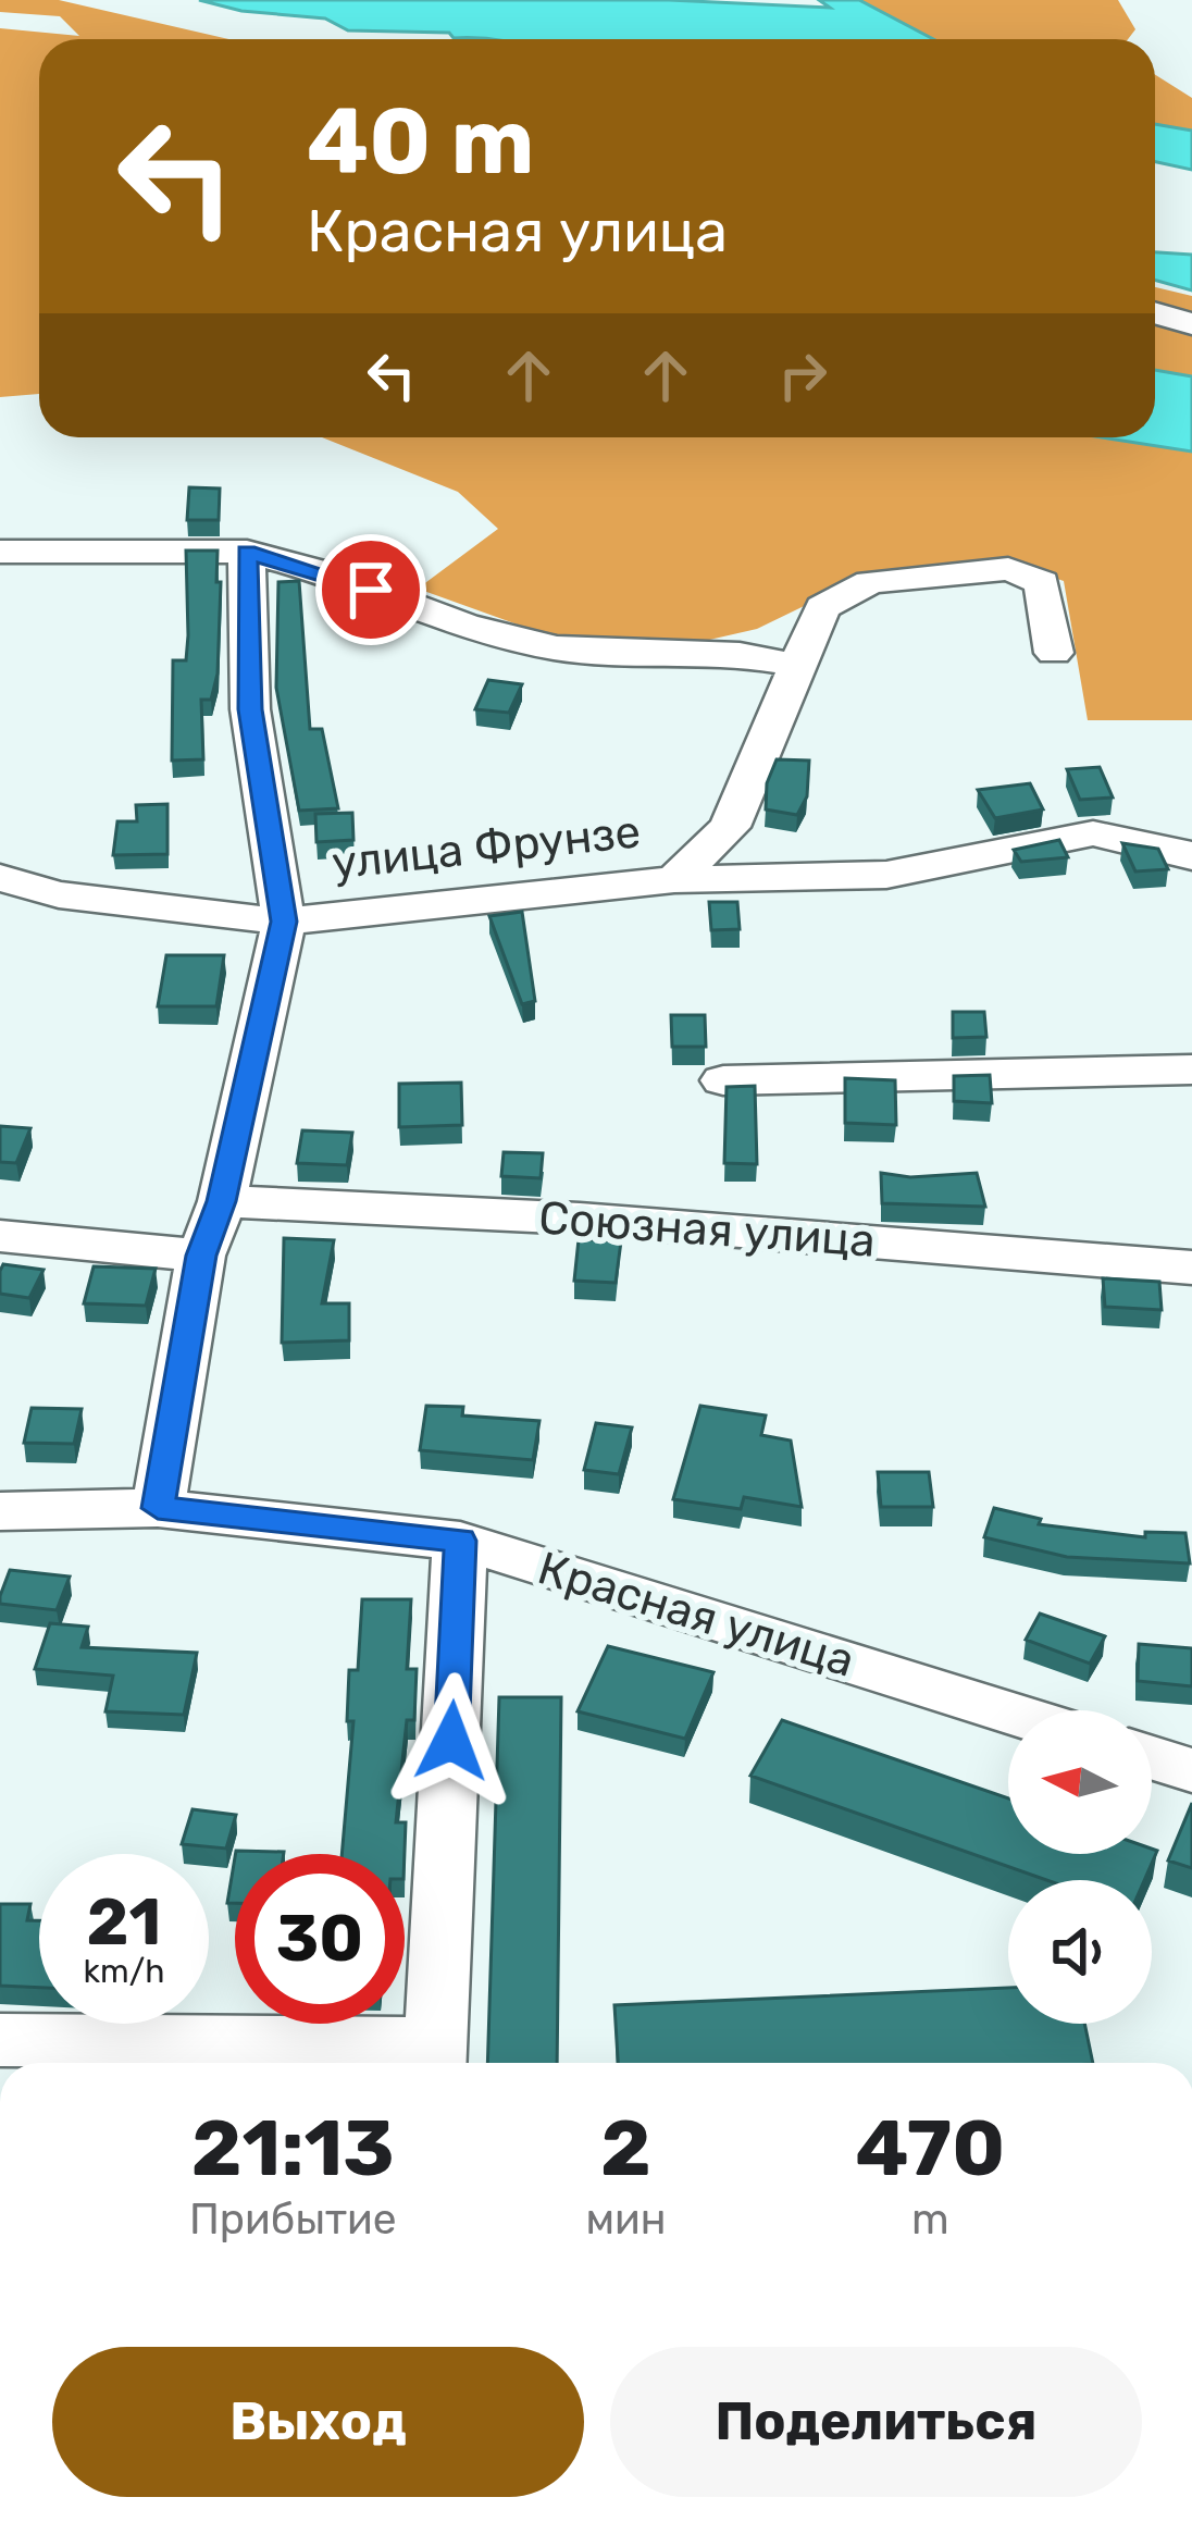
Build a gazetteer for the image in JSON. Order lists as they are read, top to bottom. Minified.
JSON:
{"streets":{"street":["улица Фрунзе","Союзная улица","Красная улица"]},"north":"left","page":{"turn":["40 m","Красная улица"],"speed":"21 km/h","limit":"30","eta":["21:13","Прибытие","2","мин","470","m"],"buttons":["Выход","Поделиться"]}}
